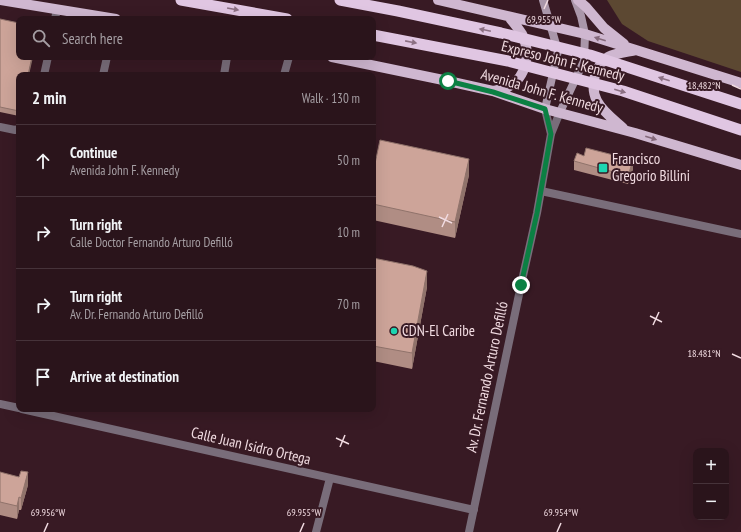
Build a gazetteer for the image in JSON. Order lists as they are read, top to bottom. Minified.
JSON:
{"streets":{"highway":["Expreso John F. Kennedy"],"main road":["Avenida John F. Kennedy"],"street":["Av. Dr. Fernando Arturo Defilló","Calle Juan Isidro Ortega"]},"crossings":[["Av. Dr. Fernando Arturo Defilló","Calle Juan Isidro Ortega"]],"places":{"transit":["Francisco Gregorio Billini"],"other":["CDN-El Caribe"]},"page":{"search":"Search here","heading":["2 min","Walk · 130 m"],"list":[["Continue","Avenida John F. Kennedy","50 m"],["Turn right","Calle Doctor Fernando Arturo Defilló","10 m"],["Turn right","Av. Dr. Fernando Arturo Defilló","70 m"],"Arrive at destination"],"map_buttons":["+","−"]},"coordinates":["69.955°W","18.482°N","18.481°N","69.956°W","69.954°W"]}
